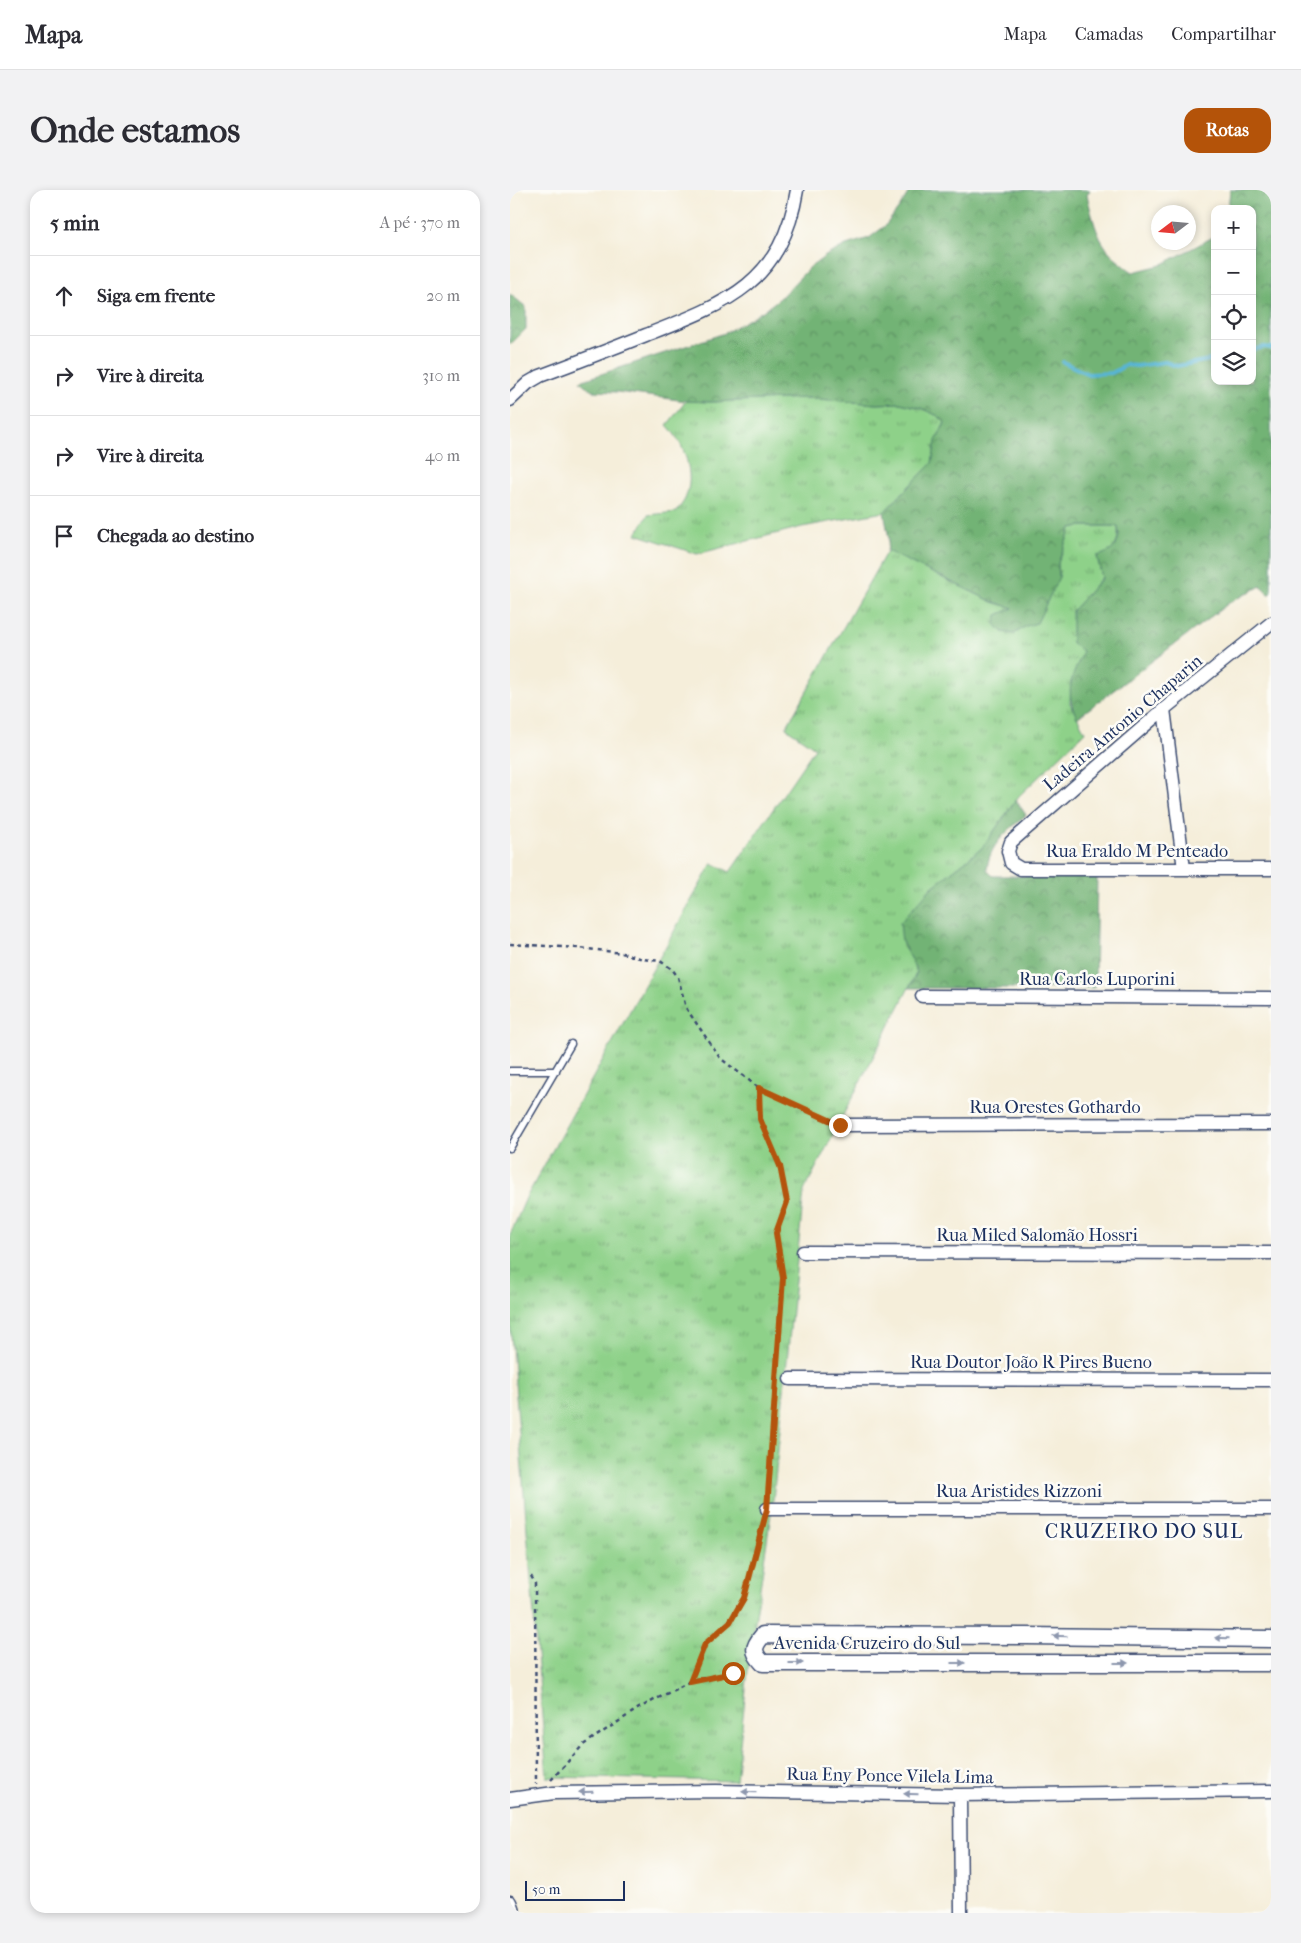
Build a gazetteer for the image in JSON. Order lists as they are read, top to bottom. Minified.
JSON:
{"streets":{"street":["Ladeira Antonio Chaparin","Rua Eraldo M Penteado","Rua Carlos Luporini","Rua Orestes Gothardo","Rua Miled Salomão Hossri","Rua Doutor João R Pires Bueno","Rua Aristides Rizzoni","Avenida Cruzeiro do Sul","Rua Eny Ponce Vilela Lima"]},"crossings":[["Ladeira Antonio Chaparin","Rua Eraldo M Penteado"]],"one_way":["Rua Eny Ponce Vilela Lima"],"districts":["CRUZEIRO DO SUL"],"scale_bar":"50 m","north":"left","page":{"header":"Mapa","nav":["Mapa","Camadas","Compartilhar"],"buttons":"Rotas","title":"Onde estamos","heading":["5 min","A pé · 370 m"],"map_buttons":["+","−"],"list":[["Siga em frente","20 m"],["Vire à direita","310 m"],["Vire à direita","40 m"],"Chegada ao destino"],"scale":"50 m"}}
